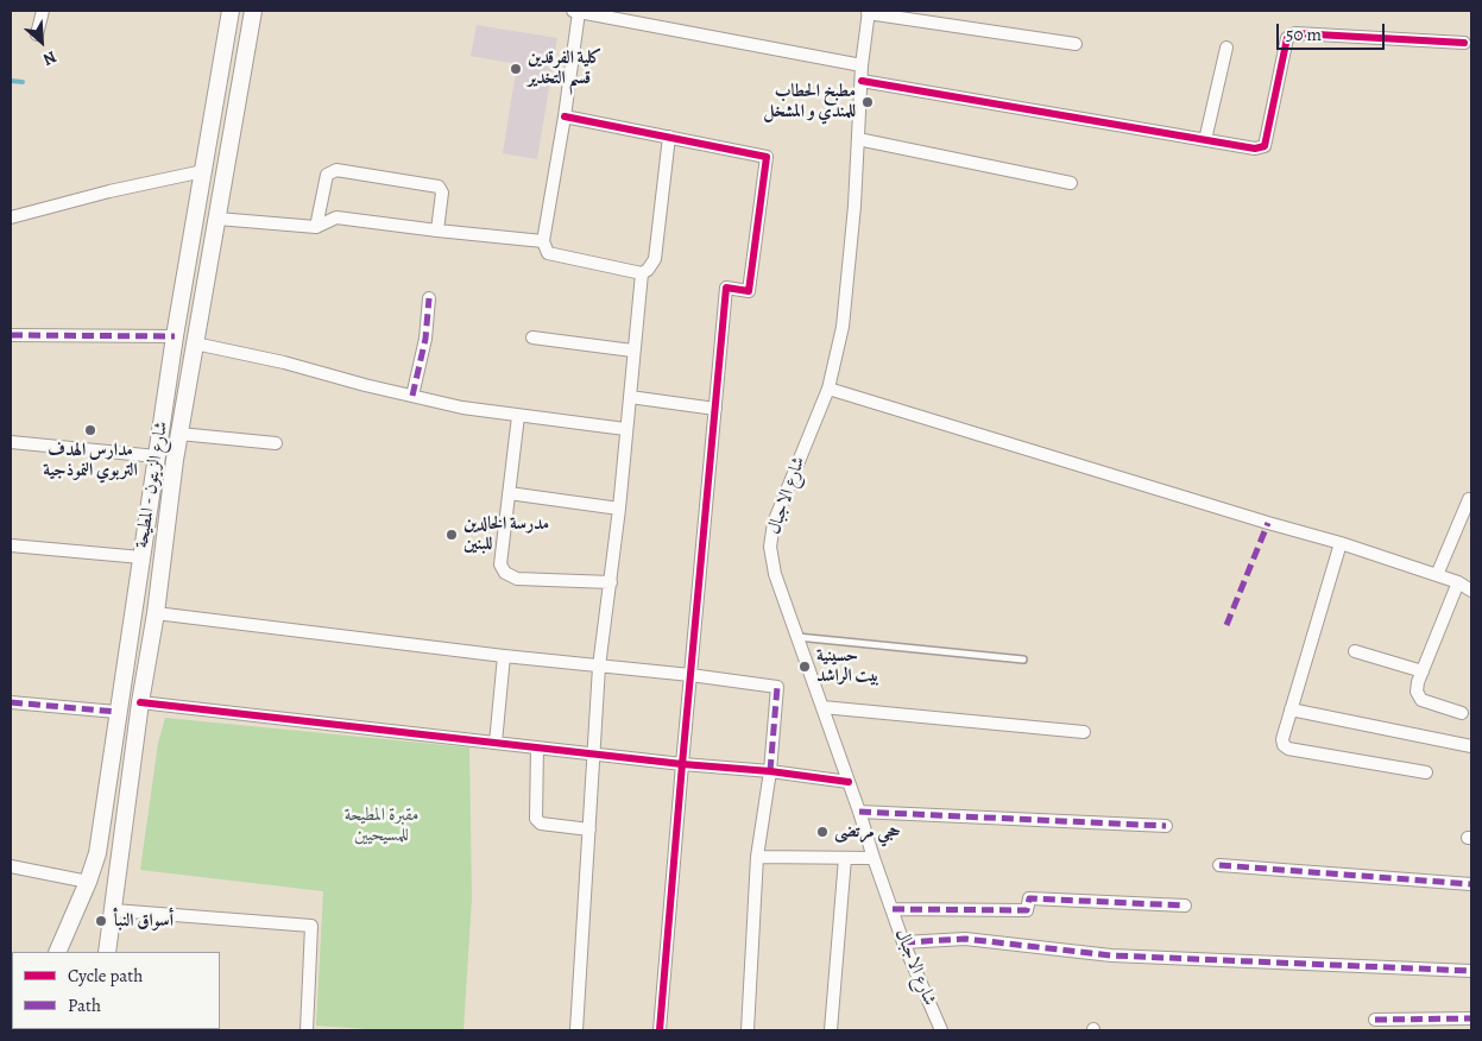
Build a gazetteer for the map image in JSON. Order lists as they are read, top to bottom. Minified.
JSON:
{"streets":{"main road":["شارع الزيتون - المطيحة"],"street":["شارع الاجبال"]},"parks":["مقبرة المطيحة للمسيحيين"],"places":["كلية الفرقدين قسم التخدير","مطبخ الحطاب للمندي و المشخل","مدارس الهدف التربوي النموذجية","مدرسة الخالدين للبنين","حسينية بيت الراشد","حجي مرتضى","أسواق النبأ"],"legend":["Cycle path","Path"],"scale_bar":"50 m","north":"bottom right"}
